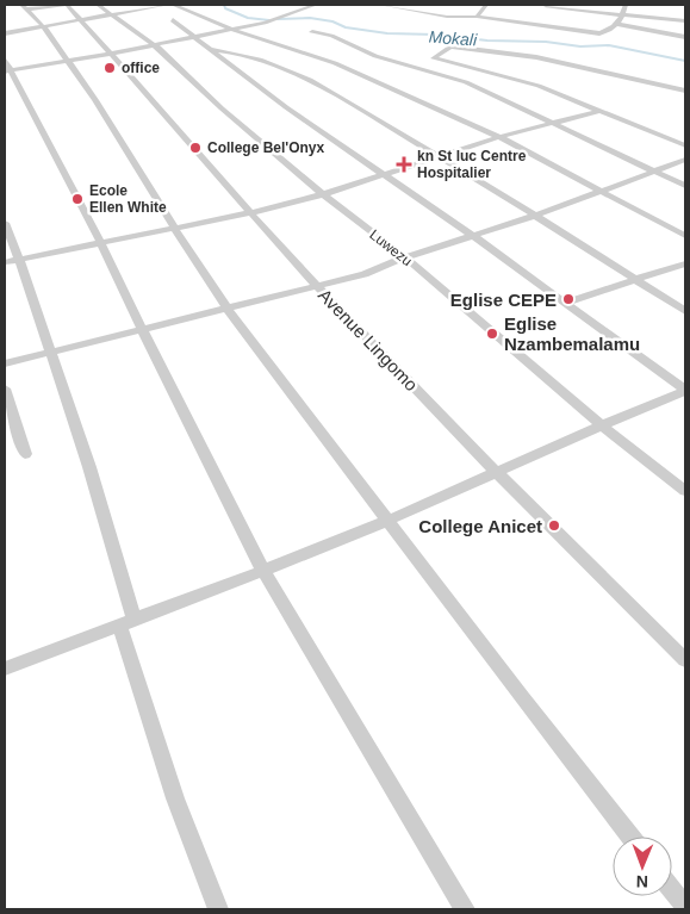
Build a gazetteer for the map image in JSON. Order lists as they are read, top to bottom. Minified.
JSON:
{"streets":{"street":["Luwezu","Avenue Lingomo"]},"water":["Mokali"],"places":{"other":["office","College Bel'Onyx","Ecole Ellen White","Eglise CEPE","Eglise Nzambemalamu","College Anicet"],"health":["kn St luc Centre Hospitalier"]},"north":"bottom"}
